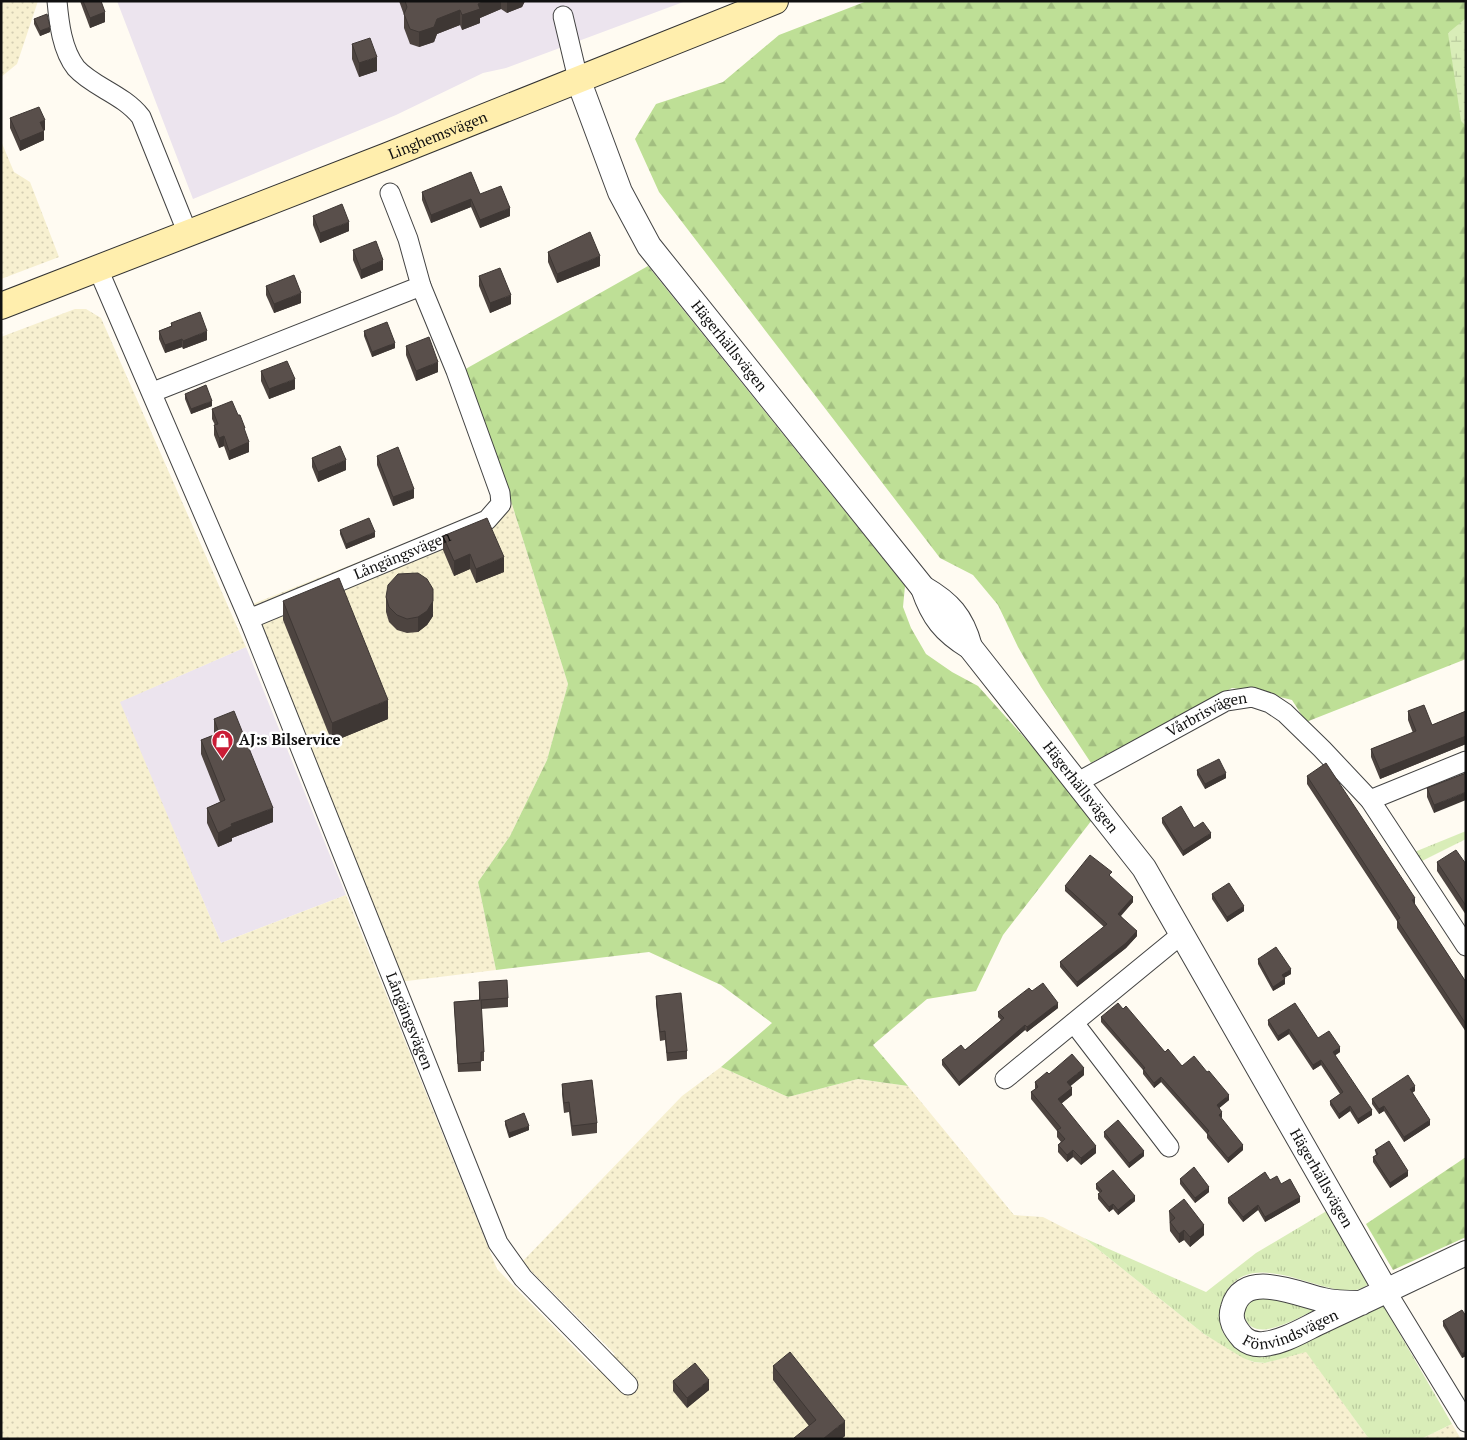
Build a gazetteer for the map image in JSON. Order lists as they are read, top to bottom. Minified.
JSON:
{"streets":{"main road":["Linghemsvägen"],"street":["Hägerhällsvägen","Långängsvägen","Vårbrisvägen","Fönvindsvägen"]},"crossings":[["Linghemsvägen","Hägerhällsvägen"],["Linghemsvägen","Långängsvägen"],["Hägerhällsvägen","Vårbrisvägen"],["Hägerhällsvägen","Fönvindsvägen"]],"places":{"shop":["AJ:s Bilservice"]}}
